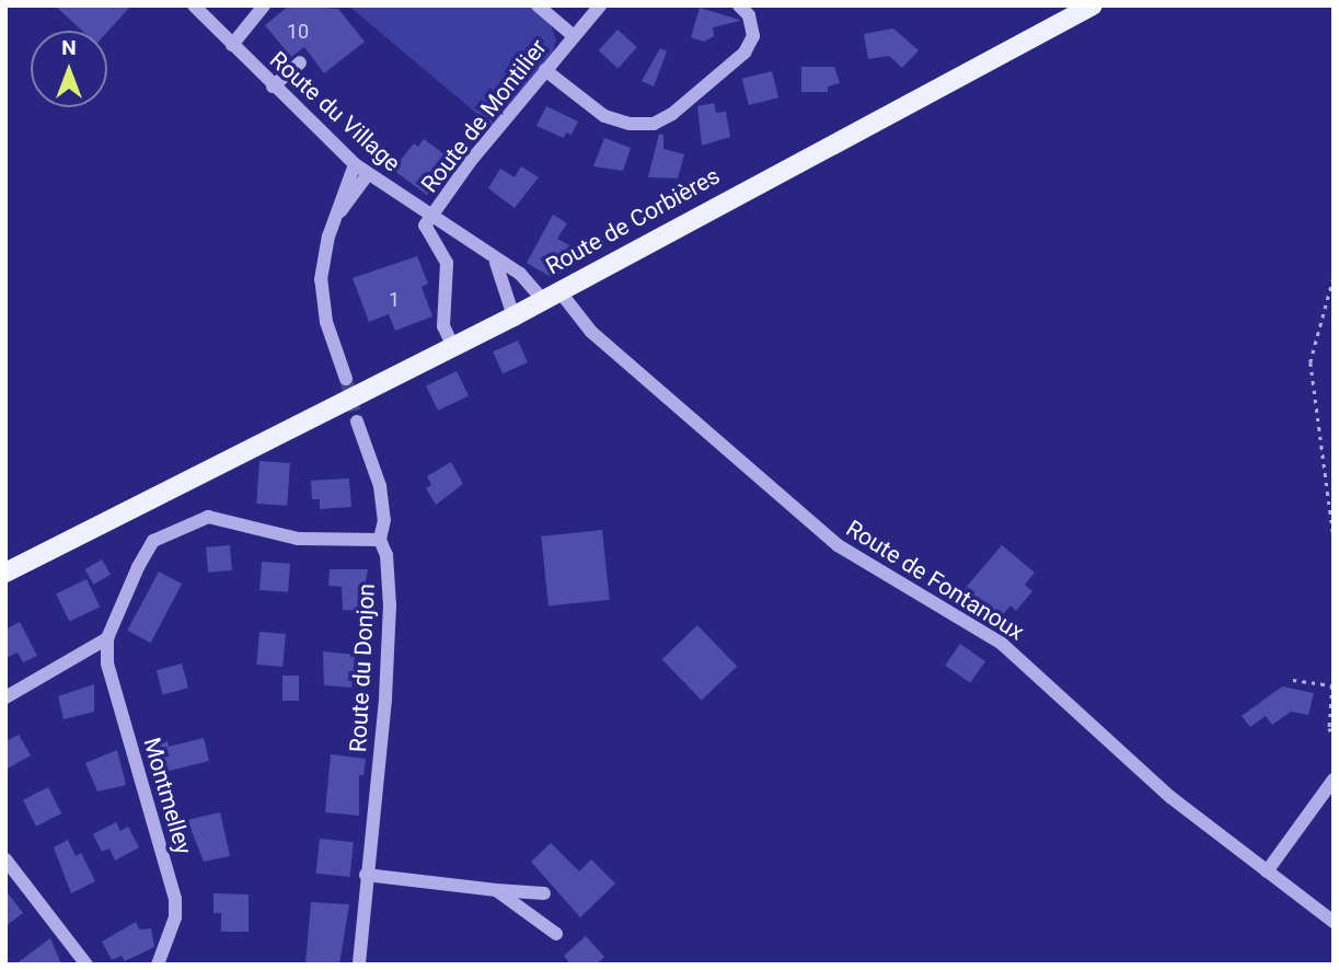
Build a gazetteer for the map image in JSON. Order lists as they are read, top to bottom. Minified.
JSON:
{"streets":{"main road":["Route de Corbières"],"street":["Route du Village","Route de Montilier","Route de Fontanoux","Route du Donjon","Montmelley"]},"crossings":[["Route du Village","Route de Montilier"],["Route du Village","Route de Corbières"],["Route du Village","Route de Fontanoux"],["Route de Corbières","Route de Fontanoux"]],"house_numbers":["10","1"],"north":"top"}
